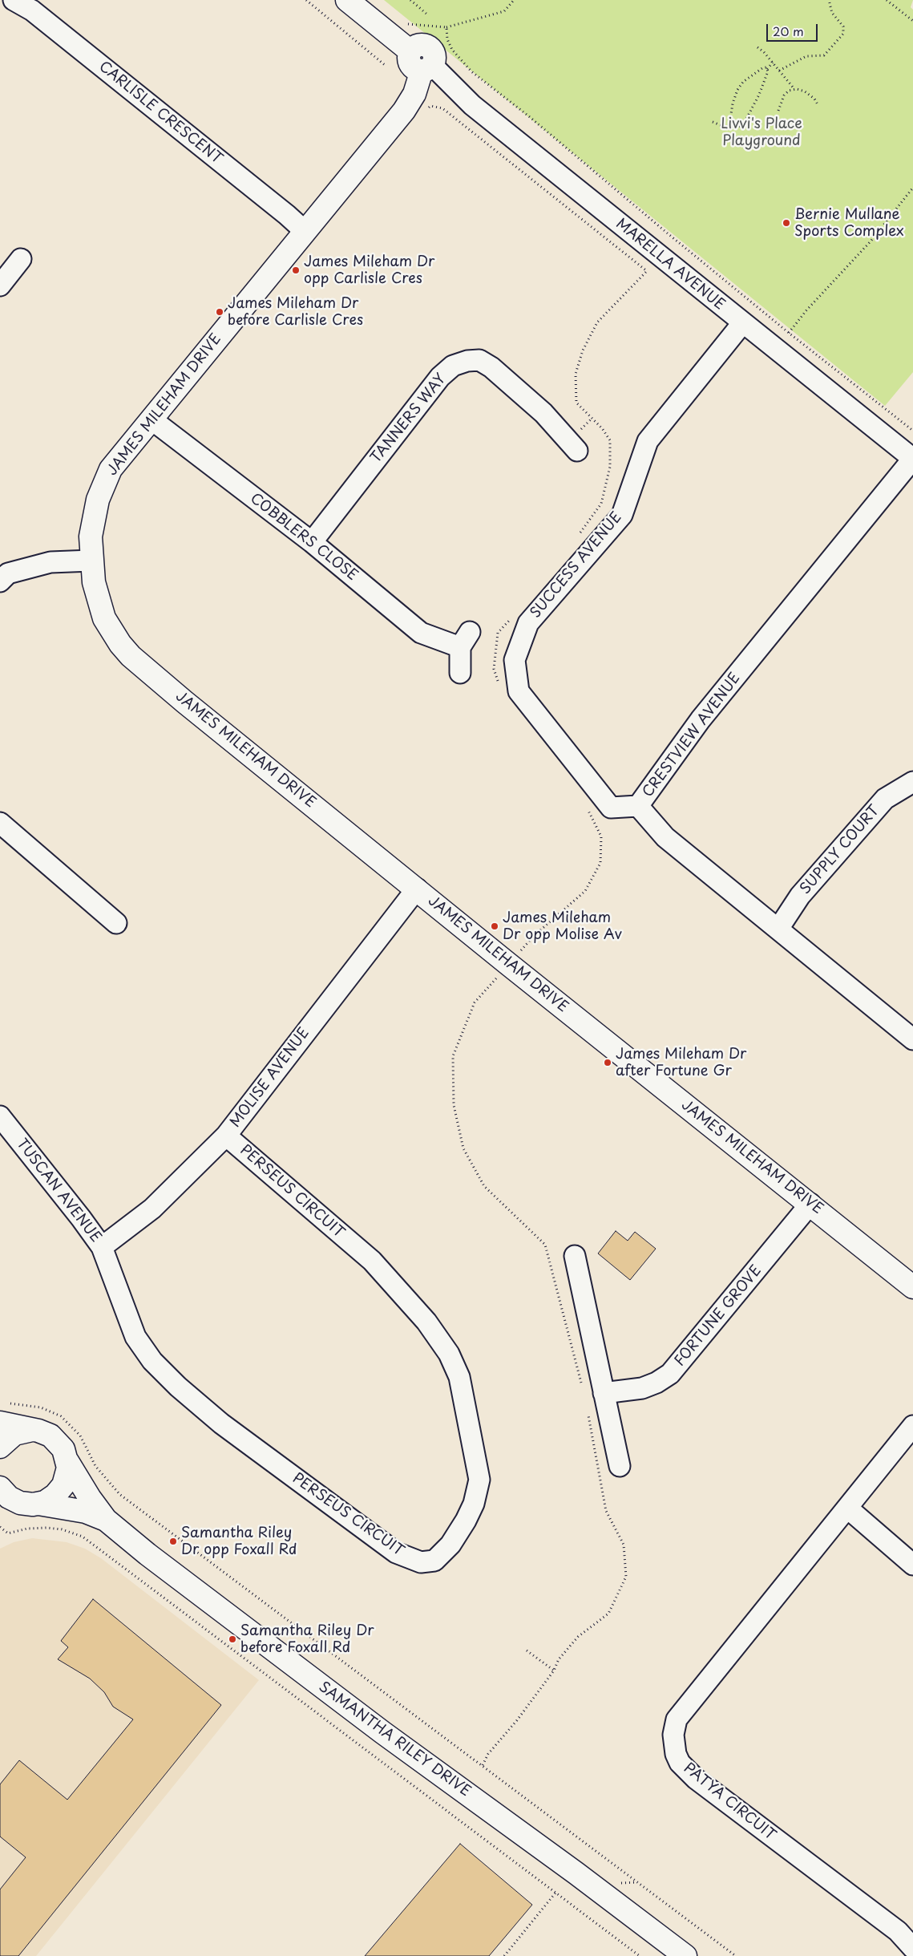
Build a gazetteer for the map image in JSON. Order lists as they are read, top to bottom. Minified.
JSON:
{"streets":{"street":["CARLISLE CRESCENT","MARELLA AVENUE","JAMES MILEHAM DRIVE","TANNERS WAY","COBBLERS CLOSE","SUCCESS AVENUE","CRESTVIEW AVENUE","SUPPLY COURT","MOLISE AVENUE","TUSCAN AVENUE","PERSEUS CIRCUIT","FORTUNE GROVE","SAMANTHA RILEY DRIVE","PATYA CIRCUIT"]},"crossings":[["CARLISLE CRESCENT","JAMES MILEHAM DRIVE"],["MARELLA AVENUE","JAMES MILEHAM DRIVE"],["MARELLA AVENUE","SUCCESS AVENUE"],["MARELLA AVENUE","CRESTVIEW AVENUE"],["JAMES MILEHAM DRIVE","COBBLERS CLOSE"],["JAMES MILEHAM DRIVE","MOLISE AVENUE"],["JAMES MILEHAM DRIVE","FORTUNE GROVE"],["TANNERS WAY","COBBLERS CLOSE"],["SUCCESS AVENUE","CRESTVIEW AVENUE"],["CRESTVIEW AVENUE","SUPPLY COURT"],["MOLISE AVENUE","TUSCAN AVENUE"],["MOLISE AVENUE","PERSEUS CIRCUIT"],["TUSCAN AVENUE","PERSEUS CIRCUIT"]],"parks":["Livvi's Place Playground"],"places":["Bernie Mullane Sports Complex","James Mileham Dr opp Carlisle Cres","James Mileham Dr before Carlisle Cres","James Mileham Dr opp Molise Av","James Mileham Dr after Fortune Gr","Samantha Riley Dr opp Foxall Rd","Samantha Riley Dr before Foxall Rd"],"scale_bar":"20 m"}
